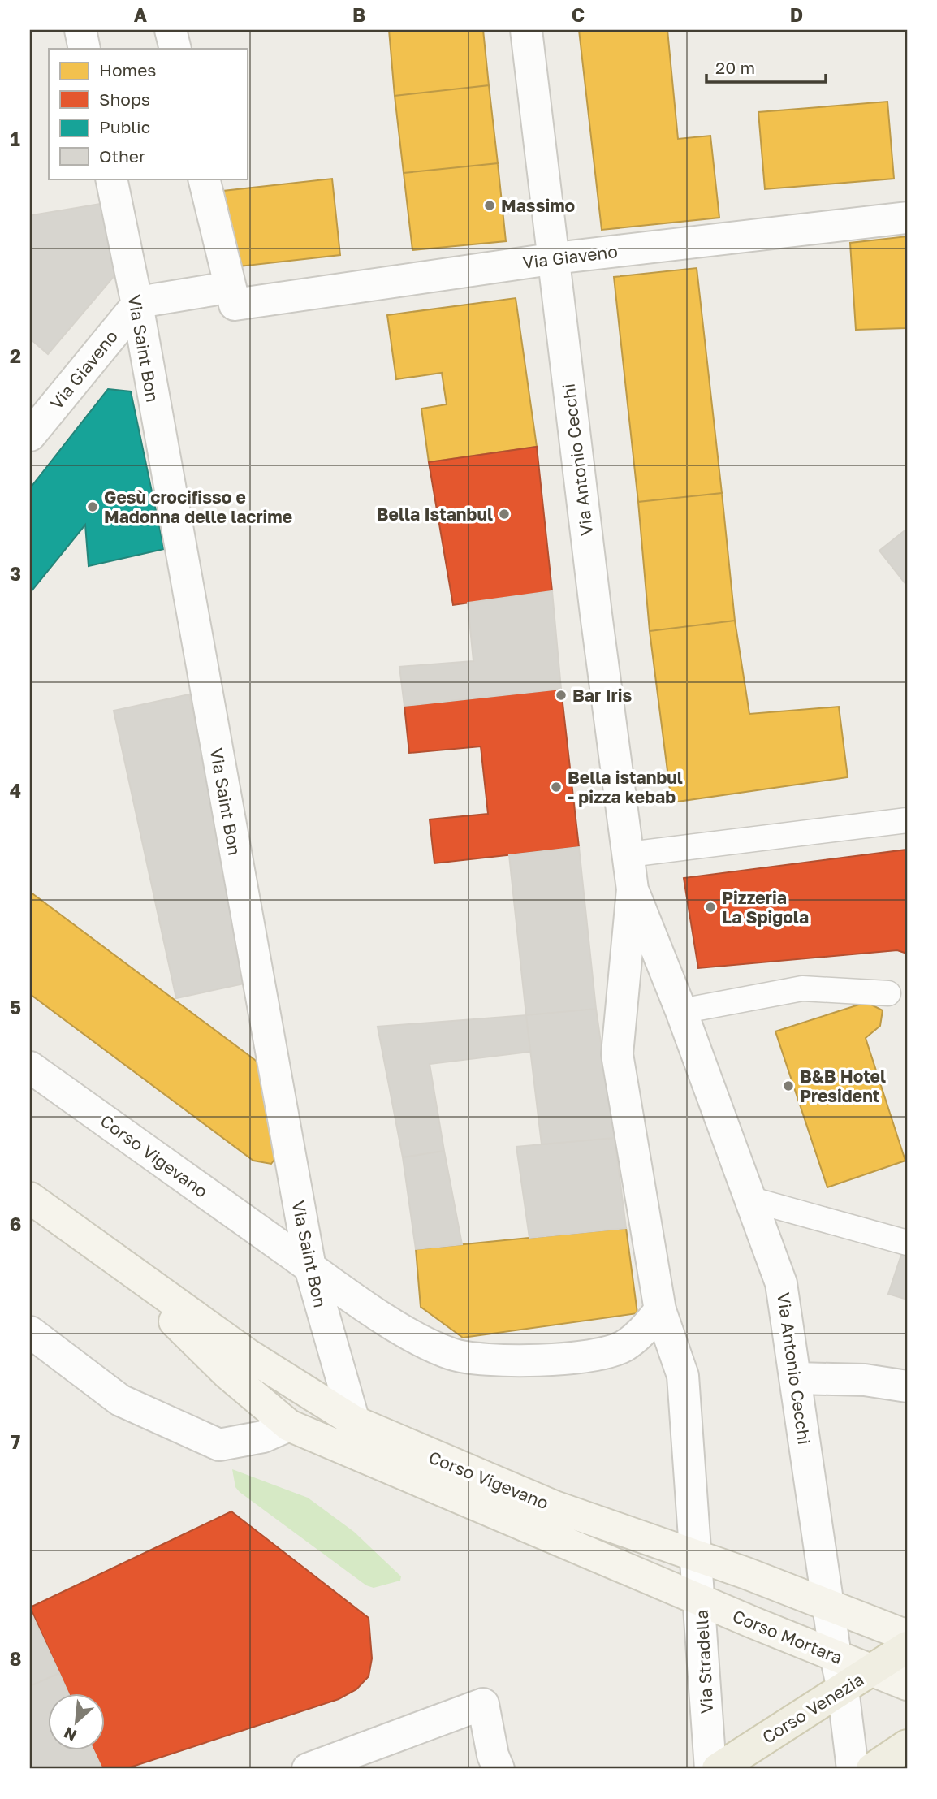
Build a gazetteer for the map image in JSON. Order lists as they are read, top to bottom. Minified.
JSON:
{"streets":{"main road":["Corso Vigevano","Corso Mortara","Corso Venezia"],"street":["Via Giaveno","Via Saint Bon","Via Antonio Cecchi","Via Stradella"]},"crossings":[["Via Giaveno","Via Saint Bon"],["Via Giaveno","Via Antonio Cecchi"],["Via Saint Bon","Corso Vigevano"],["Via Antonio Cecchi","Corso Vigevano"],["Via Antonio Cecchi","Corso Mortara"],["Via Antonio Cecchi","Via Stradella"],["Via Antonio Cecchi","Corso Venezia"],["Corso Vigevano","Corso Mortara"],["Corso Vigevano","Via Stradella"],["Corso Mortara","Via Stradella"],["Corso Mortara","Corso Venezia"]],"places":["Massimo","Gesù crocifisso e Madonna delle lacrime","Bella Istanbul","Bar Iris","Bella istanbul - pizza kebab","Pizzeria La Spigola","B&B Hotel President"],"legend":["Homes","Shops","Public","Other"],"scale_bar":"20 m","north":"bottom left","grid":{"columns":["A","B","C","D"],"rows":["1","2","3","4","5","6","7","8"]}}
